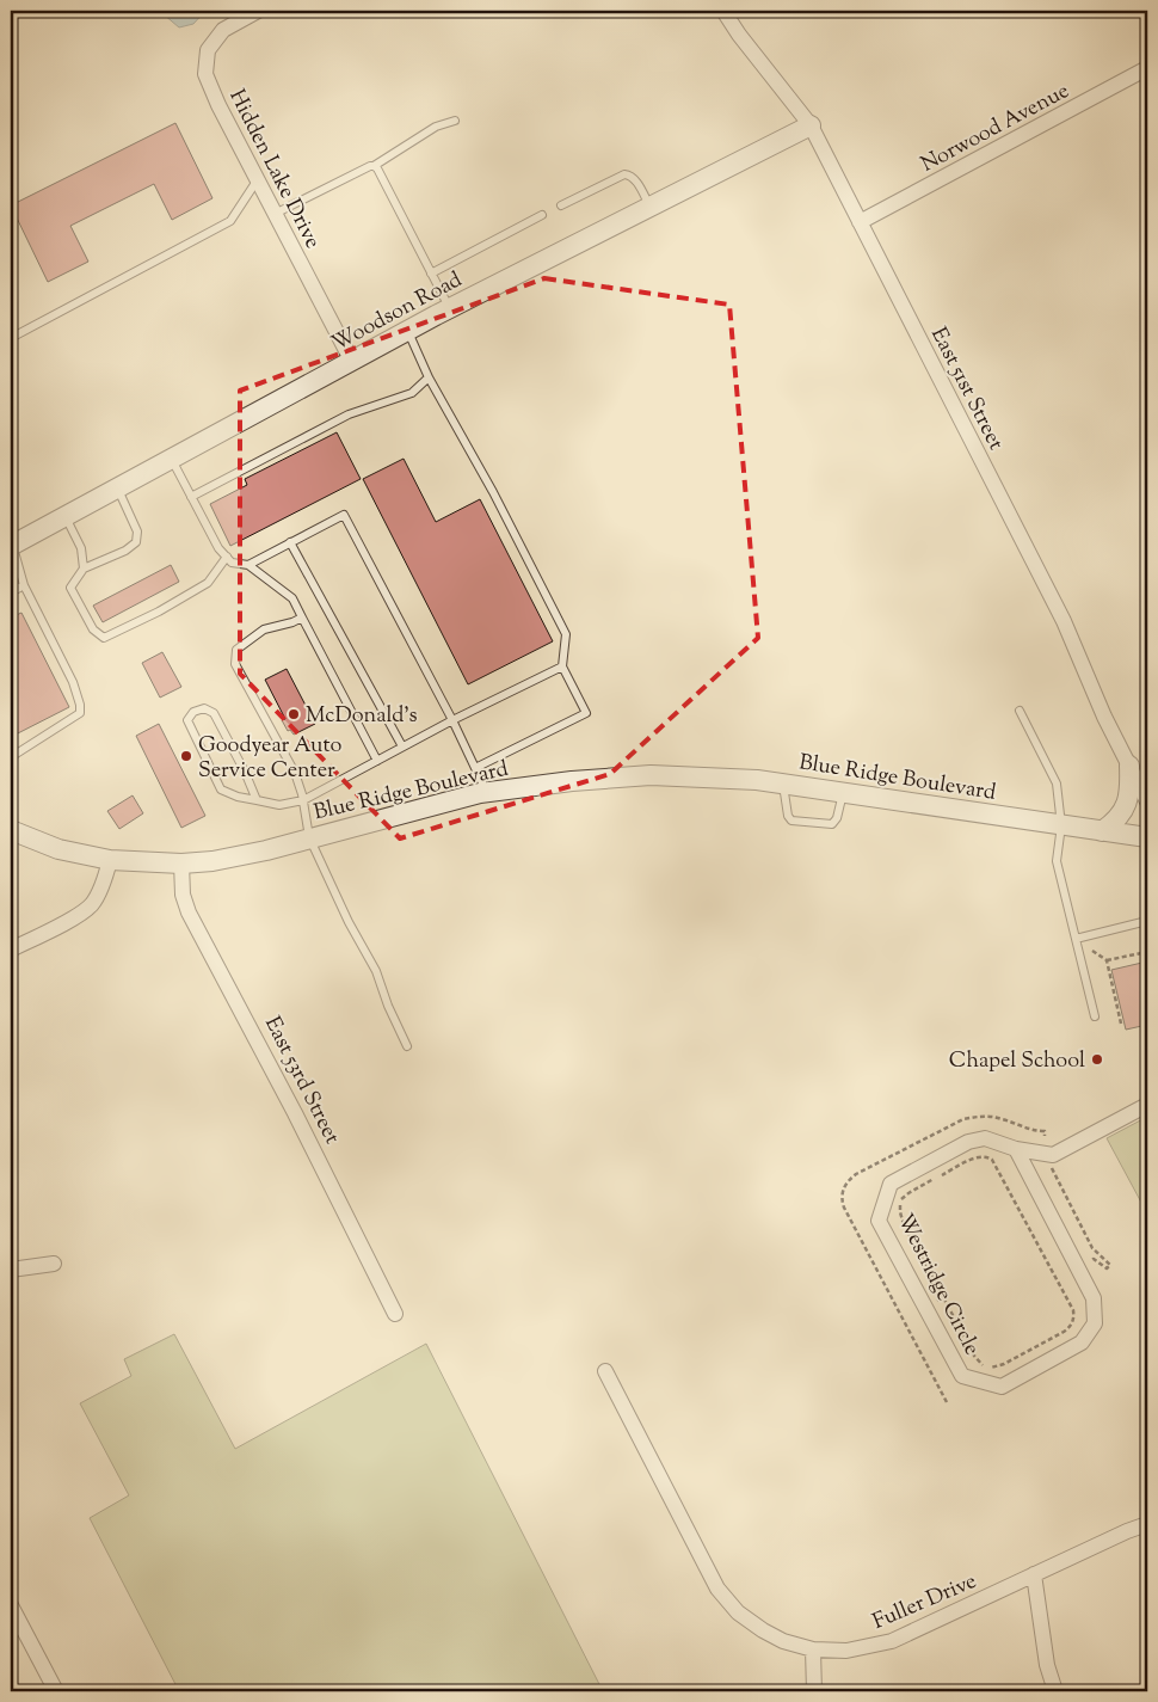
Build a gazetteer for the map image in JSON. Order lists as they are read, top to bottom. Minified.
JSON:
{"streets":{"street":["Norwood Avenue","Hidden Lake Drive","Woodson Road","East 51st Street","Blue Ridge Boulevard","East 53rd Street","Westridge Circle","Fuller Drive"]},"crossings":[["Norwood Avenue","East 51st Street"],["Hidden Lake Drive","Woodson Road"],["Woodson Road","East 51st Street"],["Blue Ridge Boulevard","East 53rd Street"]],"places":["McDonald's","Goodyear Auto Service Center","Chapel School"]}
